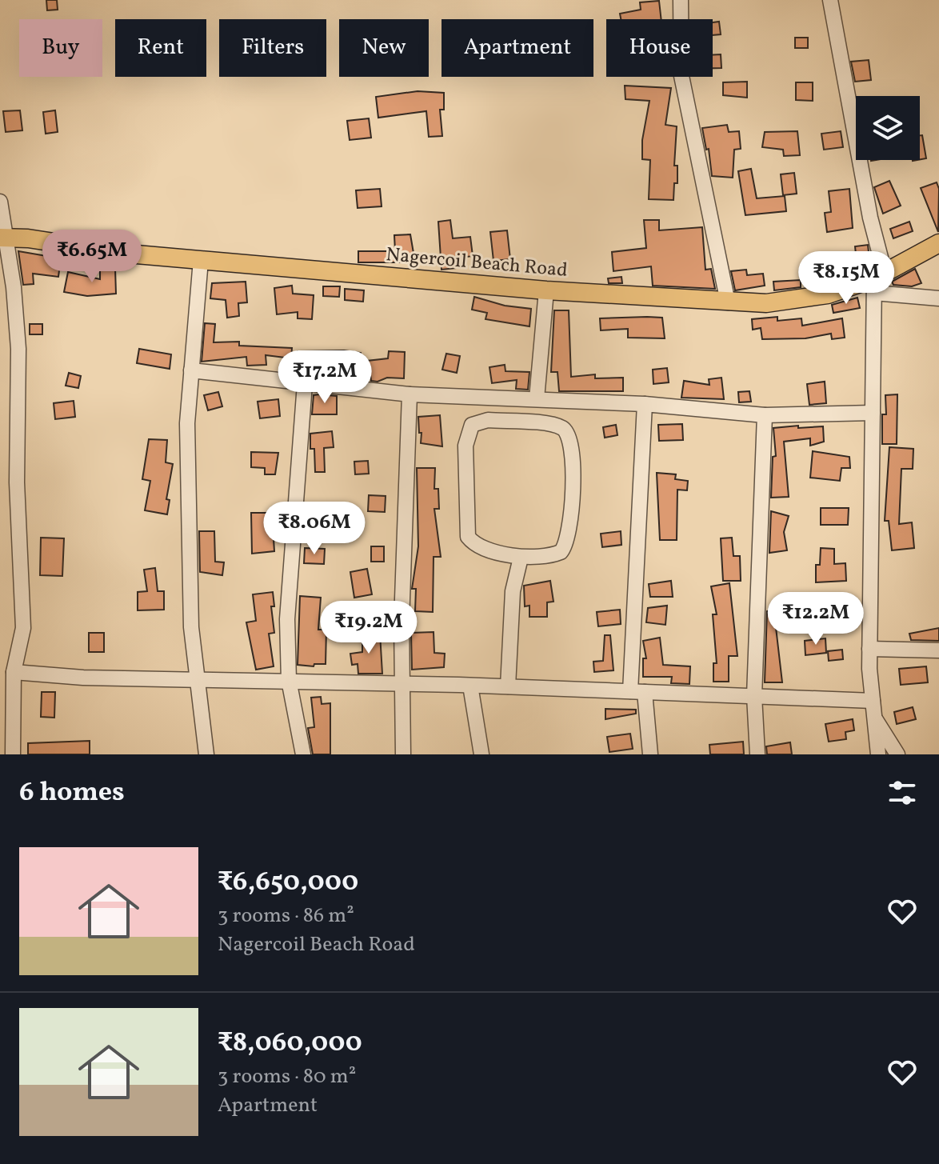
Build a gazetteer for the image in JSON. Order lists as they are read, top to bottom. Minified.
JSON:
{"streets":{"main road":["Nagercoil Beach Road"]},"page":{"chip":["Buy","Rent","Filters","New","Apartment","House"],"price":["₹6.65M","₹8.15M","₹17.2M","₹8.06M","₹12.2M","₹19.2M"],"heading":"6 homes","list":[{"name":"₹6,650,000","note":"3 rooms · 86 m² · Nagercoil Beach Road"},{"name":"₹8,060,000","note":"3 rooms · 80 m² · Apartment"}]}}
